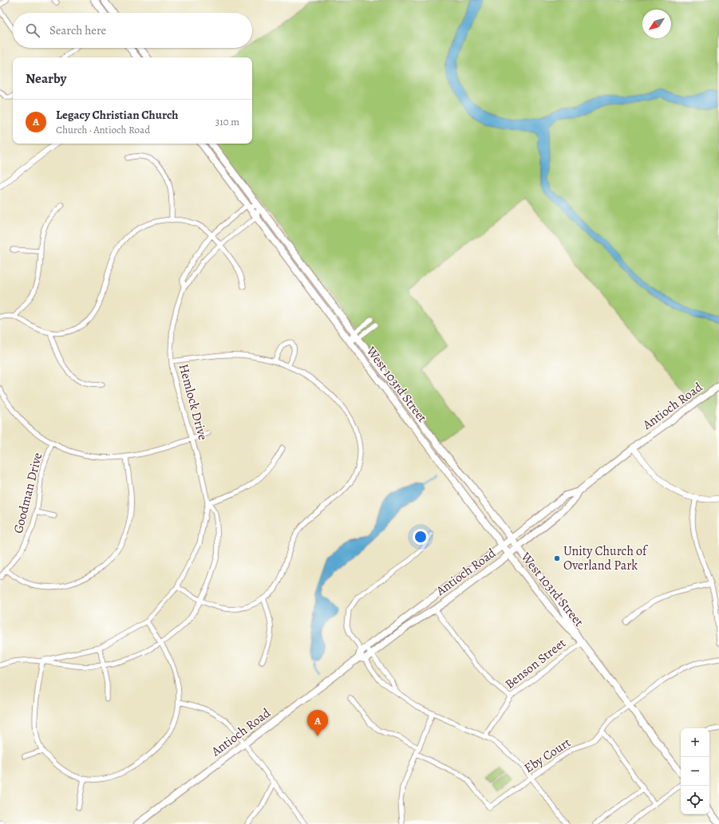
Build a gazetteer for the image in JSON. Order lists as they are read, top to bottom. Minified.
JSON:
{"streets":{"main road":["West 103rd Street","Antioch Road"],"street":["Hemlock Drive","Goodman Drive","Benson Street","Eby Court"]},"crossings":[["West 103rd Street","Hemlock Drive"],["West 103rd Street","Antioch Road"],["West 103rd Street","Benson Street"],["West 103rd Street","Eby Court"]],"places":["Unity Church of Overland Park"],"north":"bottom left","page":{"search":"Search here","heading":"Nearby","list":[{"mark":"A","name":"Legacy Christian Church","note":"Church · Antioch Road","value":"310 m"}],"pins":"A","map_buttons":["+","−"]}}
